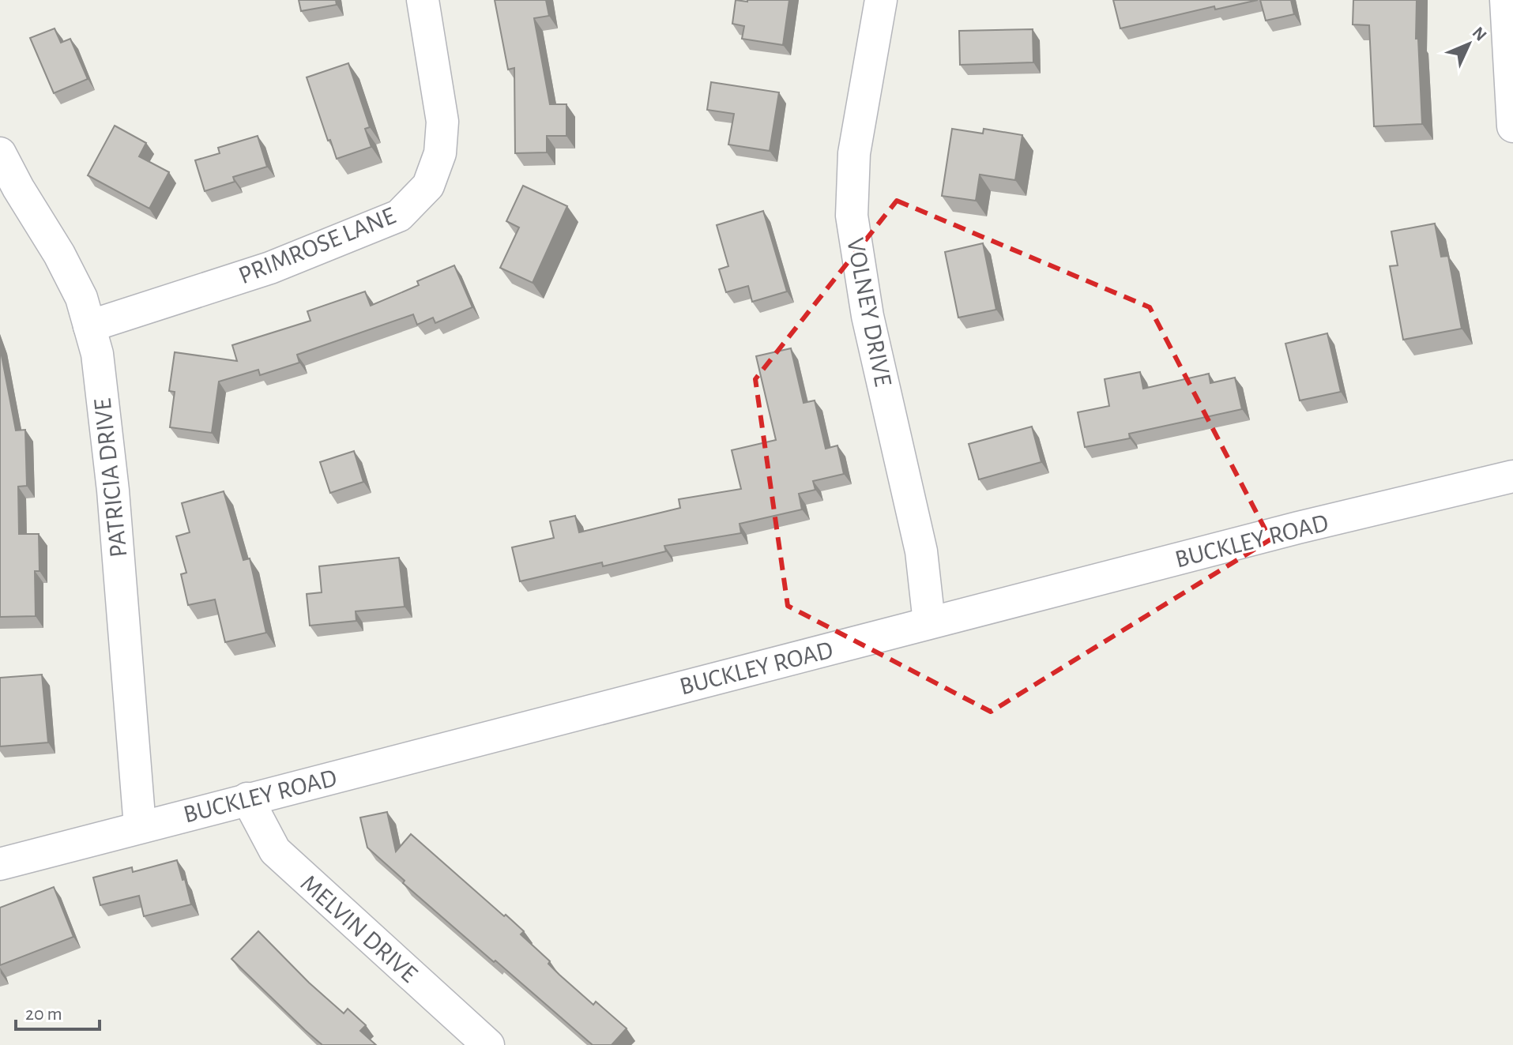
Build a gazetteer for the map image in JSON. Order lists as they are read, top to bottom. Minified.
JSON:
{"streets":{"street":["PRIMROSE LANE","VOLNEY DRIVE","PATRICIA DRIVE","BUCKLEY ROAD","MELVIN DRIVE"]},"crossings":[["PRIMROSE LANE","PATRICIA DRIVE"],["VOLNEY DRIVE","BUCKLEY ROAD"],["PATRICIA DRIVE","BUCKLEY ROAD"],["BUCKLEY ROAD","MELVIN DRIVE"]],"scale_bar":"20 m","north":"top right"}
